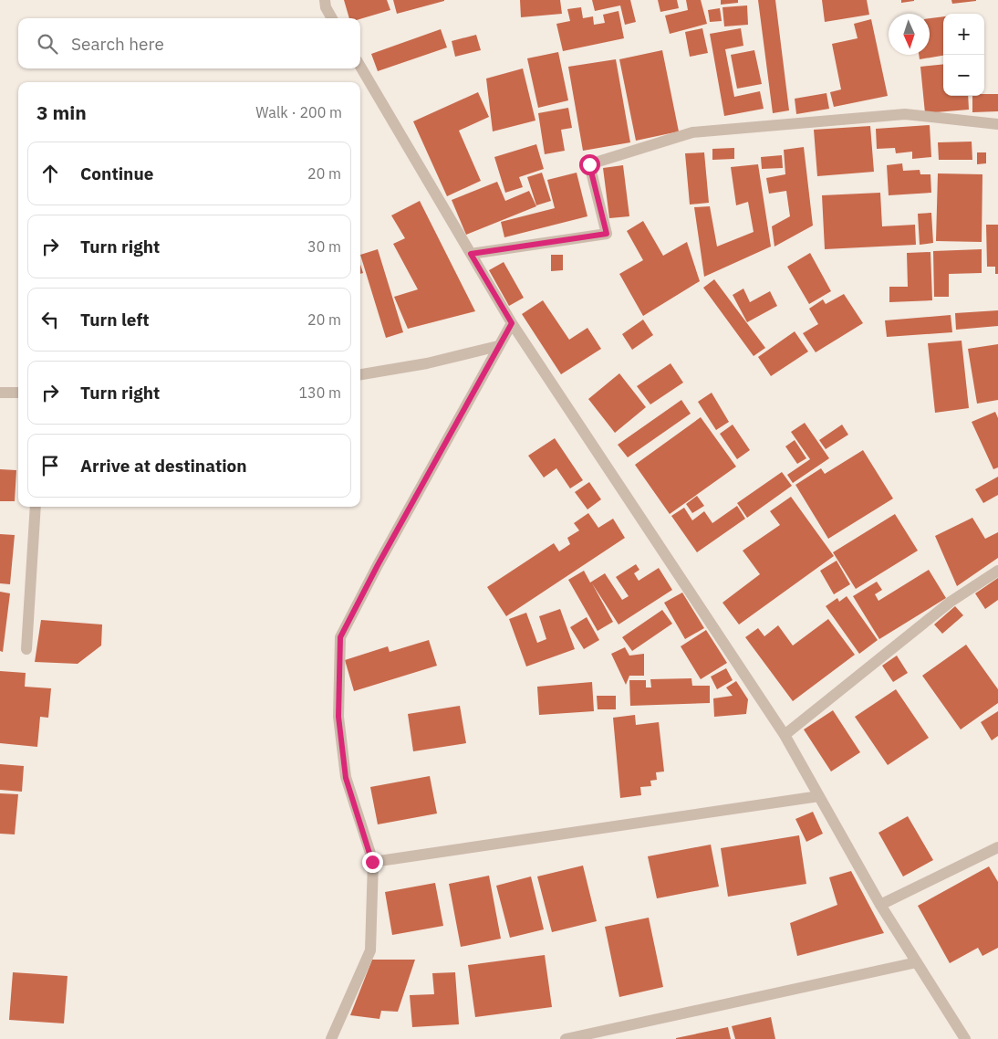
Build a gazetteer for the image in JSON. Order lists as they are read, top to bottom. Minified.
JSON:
{"north":"bottom","page":{"map_buttons":["+","−"],"search":"Search here","heading":["3 min","Walk · 200 m"],"list":[["Continue","20 m"],["Turn right","30 m"],["Turn left","20 m"],["Turn right","130 m"],"Arrive at destination"]}}
